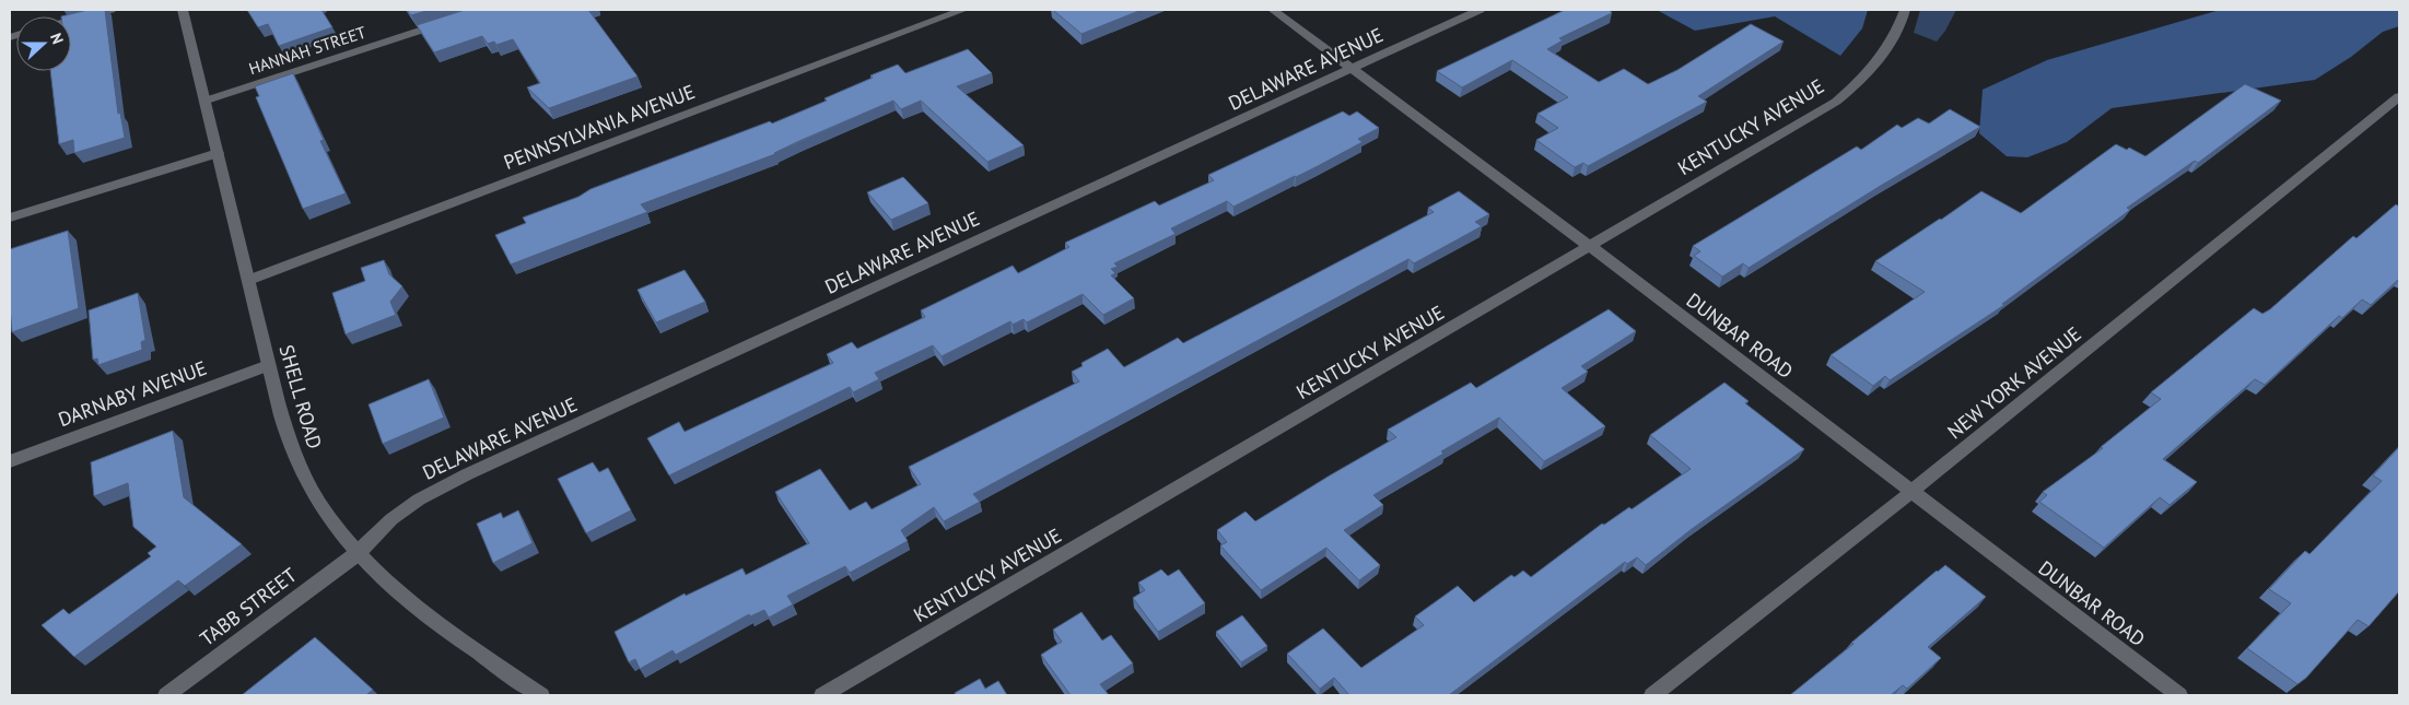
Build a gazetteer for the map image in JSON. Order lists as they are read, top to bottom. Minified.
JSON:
{"streets":{"street":["HANNAH STREET","DELAWARE AVENUE","PENNSYLVANIA AVENUE","KENTUCKY AVENUE","DUNBAR ROAD","NEW YORK AVENUE","DARNABY AVENUE","SHELL ROAD","TABB STREET"]},"crossings":[["HANNAH STREET","SHELL ROAD"],["DELAWARE AVENUE","DUNBAR ROAD"],["DELAWARE AVENUE","SHELL ROAD"],["DELAWARE AVENUE","TABB STREET"],["PENNSYLVANIA AVENUE","SHELL ROAD"],["KENTUCKY AVENUE","DUNBAR ROAD"],["DUNBAR ROAD","NEW YORK AVENUE"],["DARNABY AVENUE","SHELL ROAD"],["SHELL ROAD","TABB STREET"]],"north":"right"}
